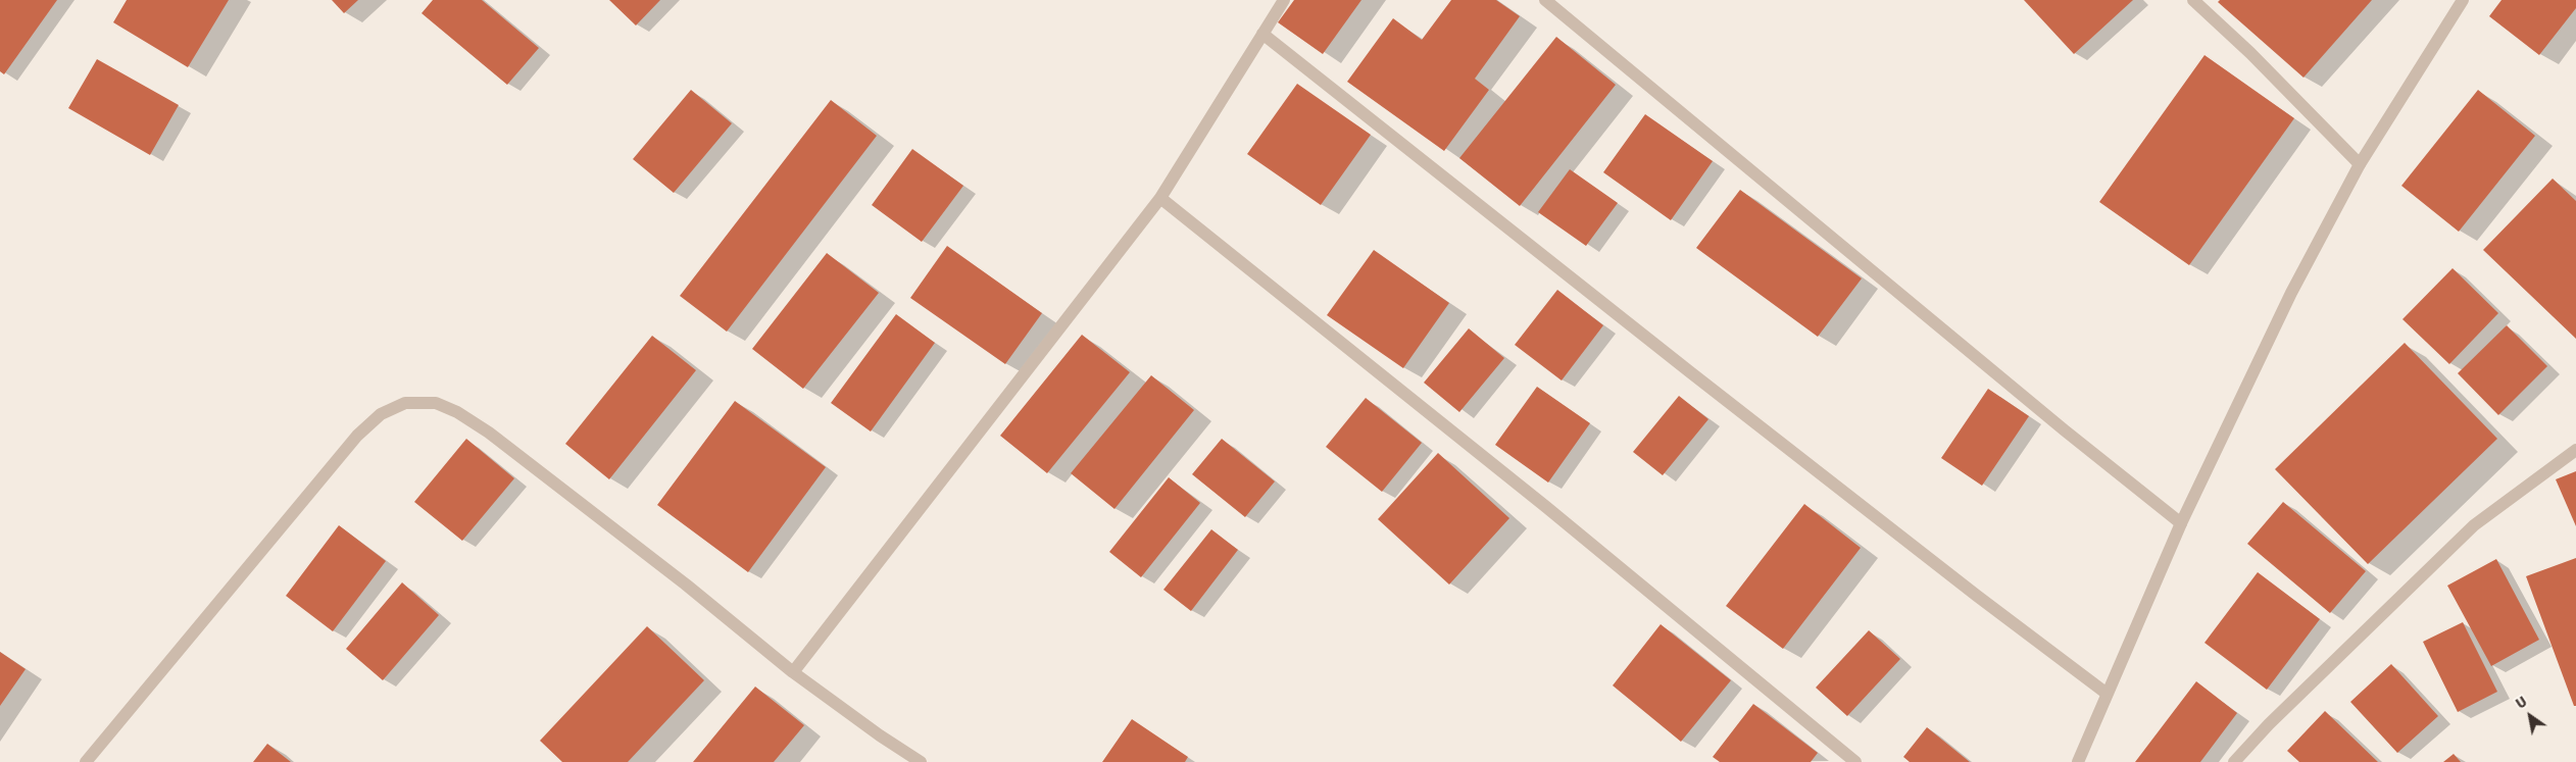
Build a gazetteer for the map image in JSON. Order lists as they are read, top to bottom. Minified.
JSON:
{"north":"top left"}
